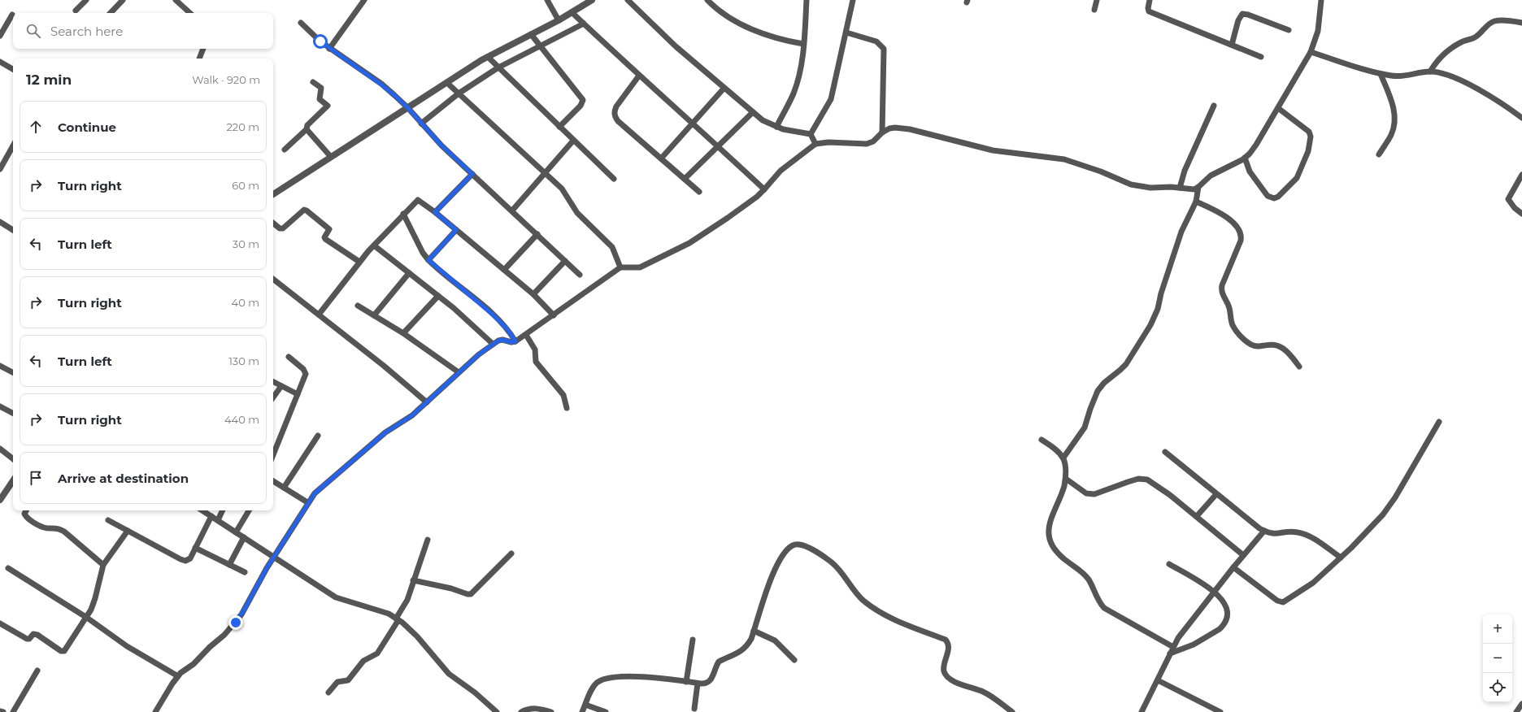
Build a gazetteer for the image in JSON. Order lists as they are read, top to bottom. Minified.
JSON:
{"page":{"search":"Search here","heading":["12 min","Walk · 920 m"],"list":[["Continue","220 m"],["Turn right","60 m"],["Turn left","30 m"],["Turn right","40 m"],["Turn left","130 m"],["Turn right","440 m"],"Arrive at destination"],"map_buttons":["+","−"]}}
